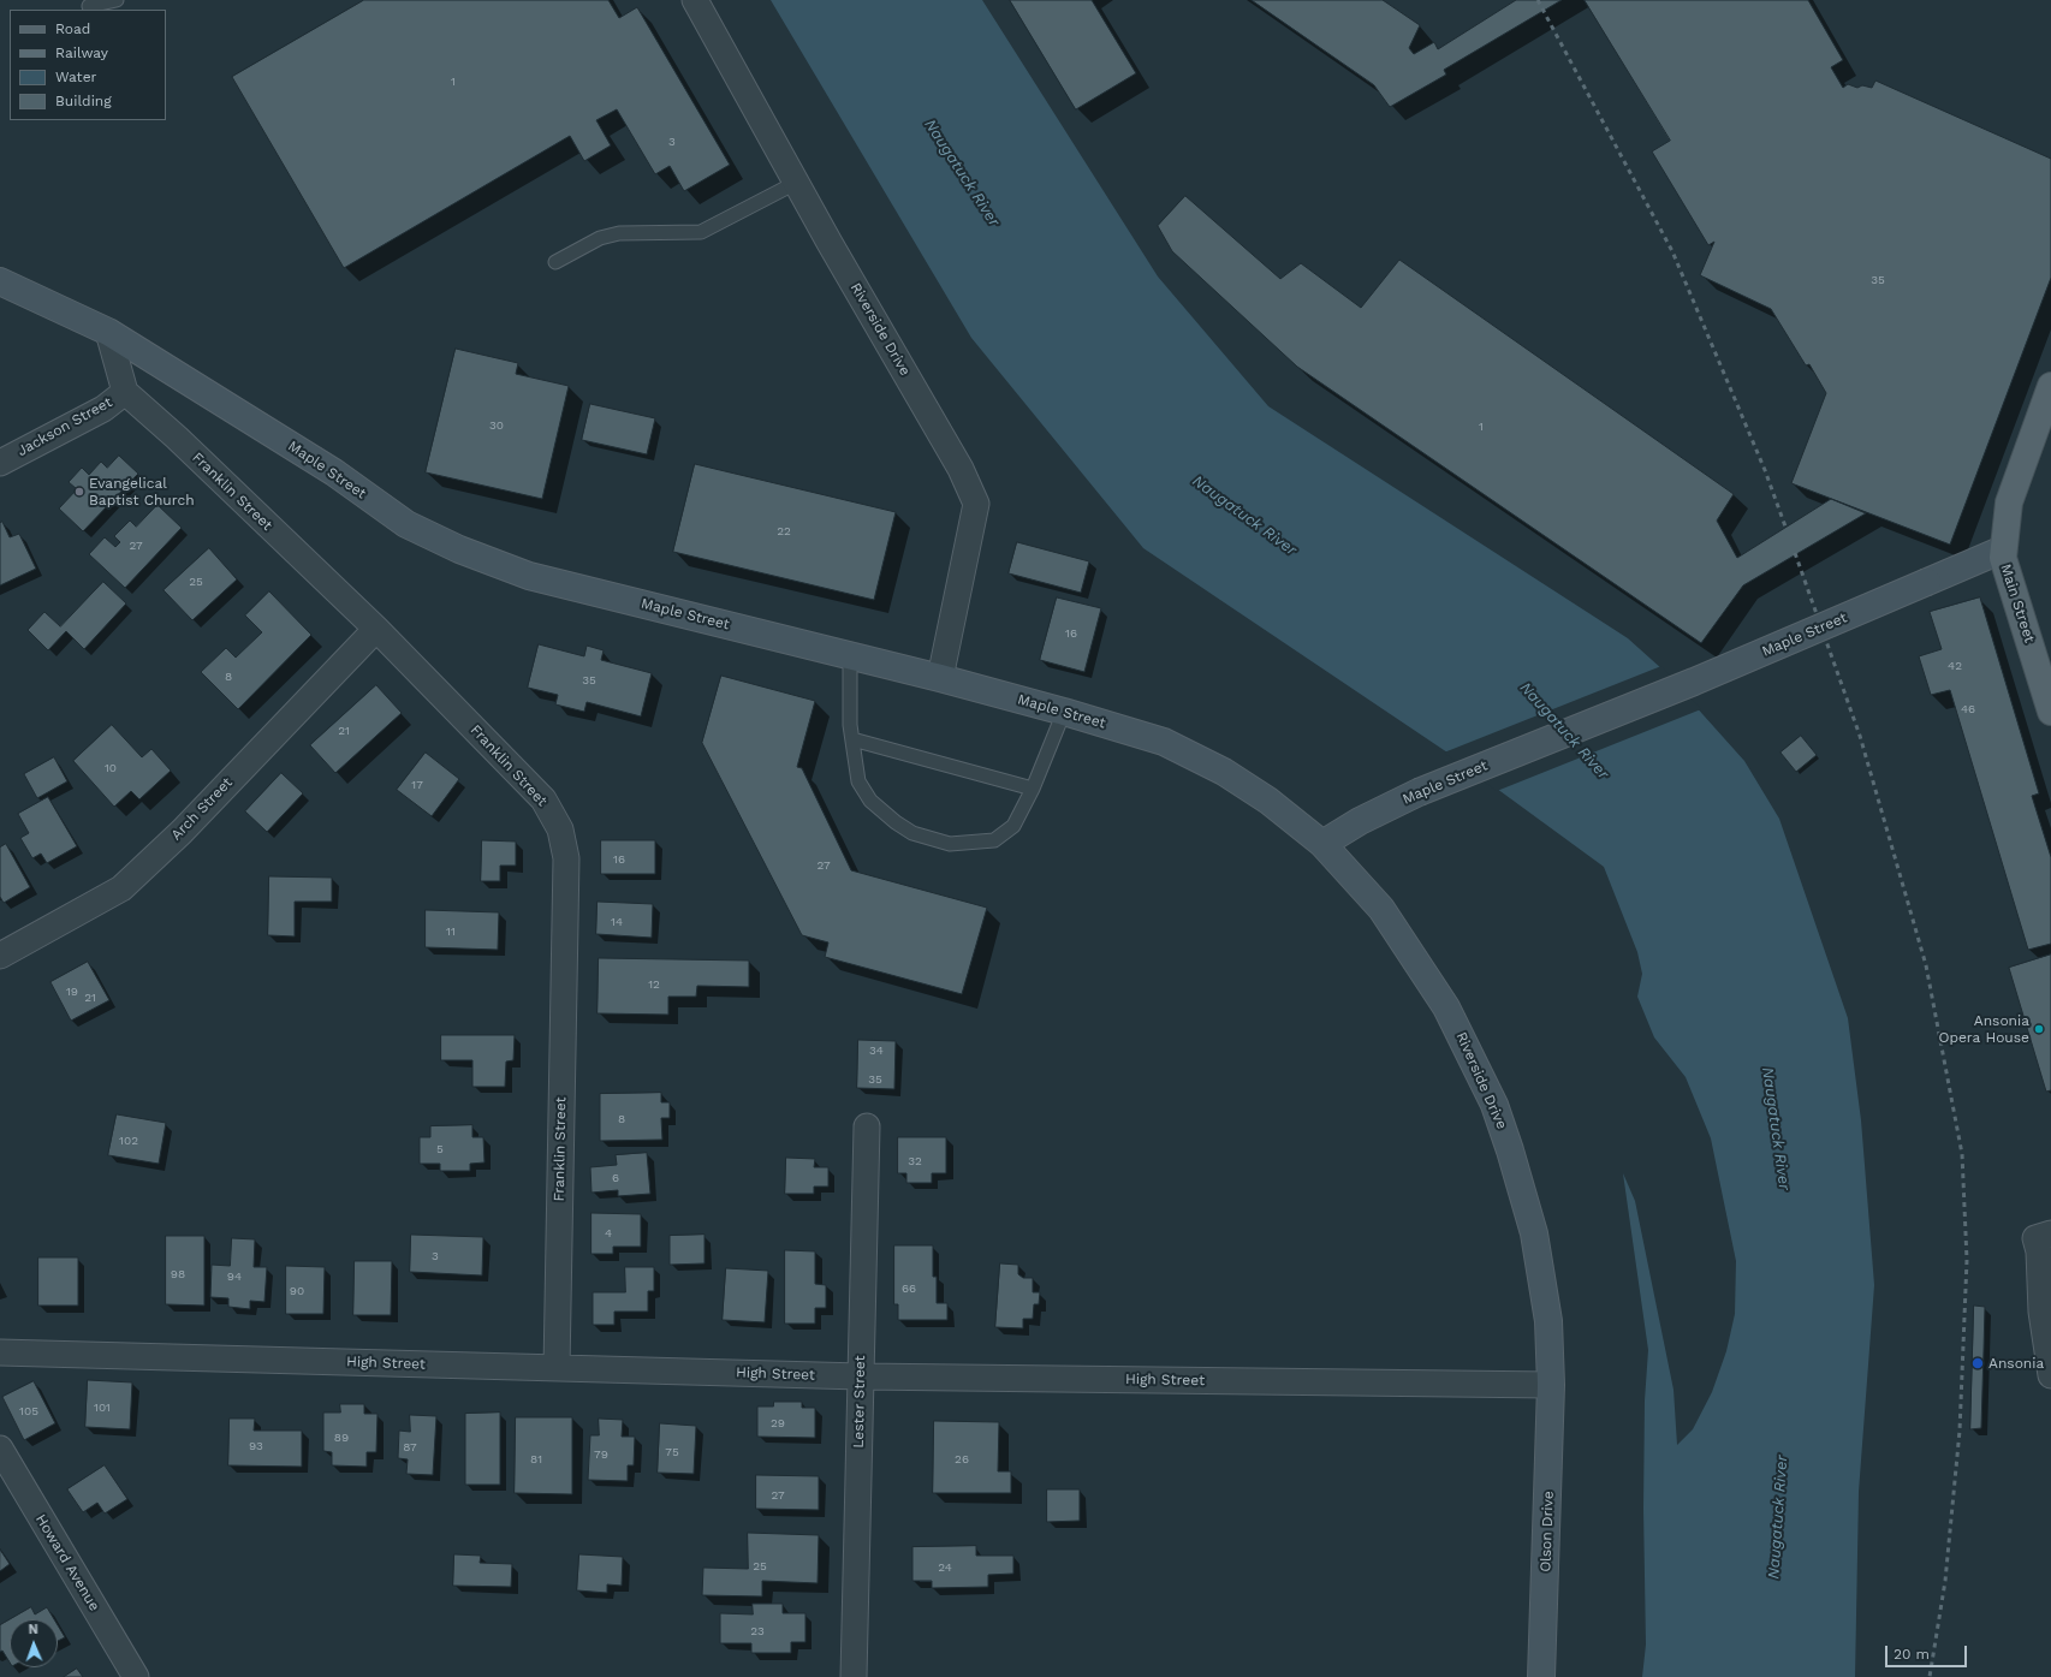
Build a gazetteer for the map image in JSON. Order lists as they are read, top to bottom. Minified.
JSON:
{"streets":{"main road":["Riverside Drive","Maple Street","Main Street","Olson Drive"],"street":["Jackson Street","Franklin Street","Arch Street","High Street","Lester Street","Howard Avenue"]},"crossings":[["Riverside Drive","Maple Street"],["Riverside Drive","High Street"],["Riverside Drive","Olson Drive"],["Jackson Street","Maple Street"],["Jackson Street","Franklin Street"],["Maple Street","Main Street"],["Franklin Street","Arch Street"],["Franklin Street","High Street"],["High Street","Lester Street"],["High Street","Olson Drive"]],"water":["Naugatuck River"],"places":["Evangelical Baptist Church","Ansonia Opera House","Ansonia"],"house_numbers":["1","3","35","30","1","22","27","25","16","42","8","35","46","21","10","17","16","27","14","11","12","19","21","34","35","8","102","5","32","6","4","3","98","94","66","90","101","105","29","89","93","87","75","79","81","26","27","25","24","23"],"legend":["Road","Railway","Water","Building"],"scale_bar":"20 m","north":"top"}
